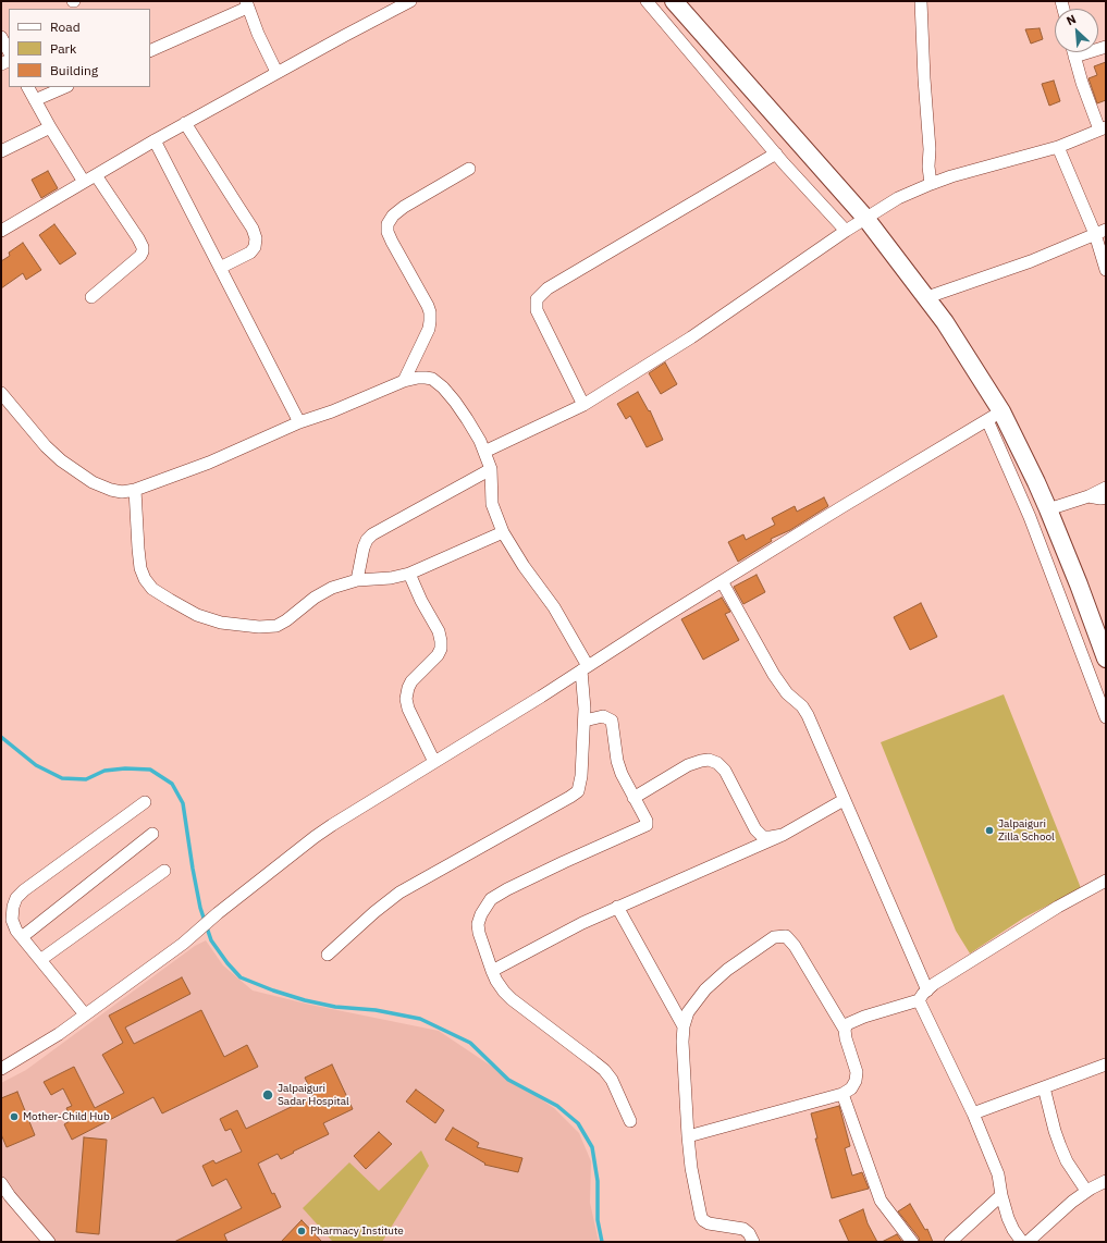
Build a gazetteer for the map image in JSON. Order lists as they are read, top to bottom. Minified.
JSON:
{"places":["Jalpaiguri Zilla School","Jalpaiguri Sadar Hospital","Mother-Child Hub","Pharmacy Institute"],"legend":["Road","Park","Building"],"north":"top left"}
